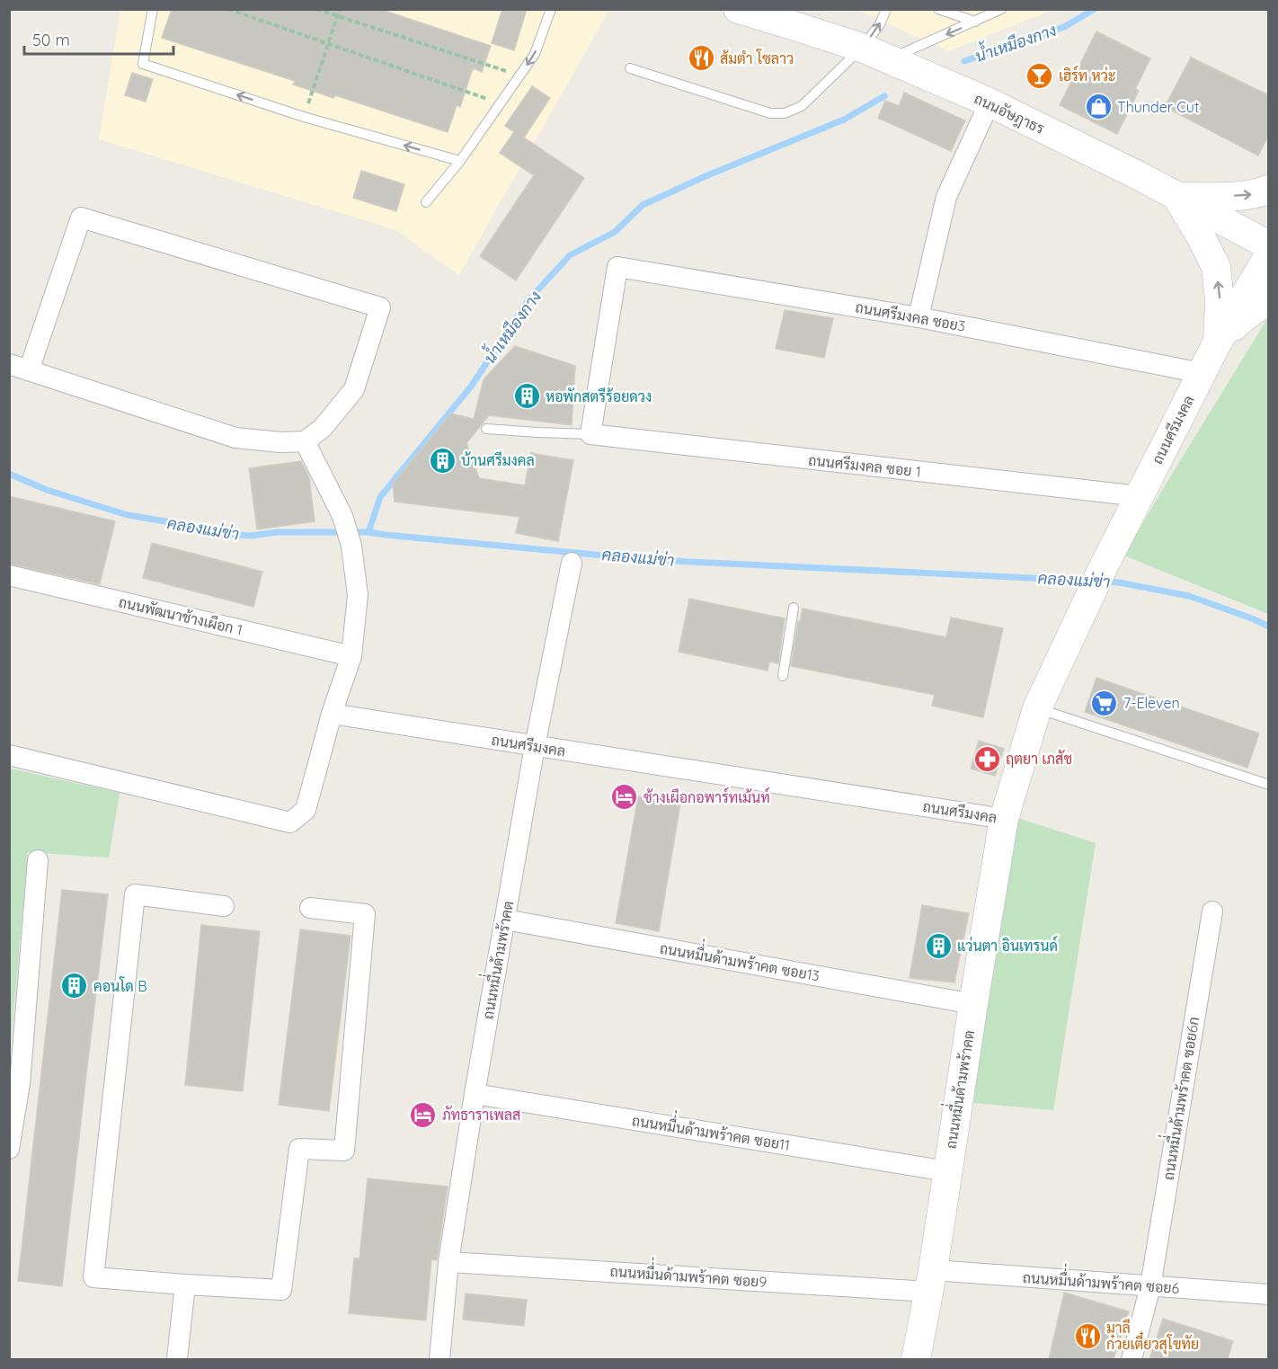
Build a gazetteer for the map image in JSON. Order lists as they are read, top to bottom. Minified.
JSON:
{"streets":{"street":["ถนนอัษฎาธร","ถนนศรีมงคล ซอย3","ถนนศรีมงคล","ถนนศรีมงคล ซอย 1","ถนนพัฒนาช้างเผือก 1","ถนนหมื่่นด้ามพร้าคต","ถนนหมื่่นด้ามพร้าคต ซอย13","ถนนหมื่่นด้ามพร้าคต ซอย6ก","ถนนหมื่่นด้ามพร้าคต ซอย11","ถนนหมื่่นด้ามพร้าคต ซอย9","ถนนหมื่่นด้ามพร้าคต ซอย6"]},"crossings":[["ถนนศรีมงคล ซอย3","ถนนศรีมงคล"],["ถนนศรีมงคล ซอย3","ถนนศรีมงคล ซอย 1"],["ถนนศรีมงคล","ถนนศรีมงคล ซอย 1"],["ถนนศรีมงคล","ถนนหมื่่นด้ามพร้าคต"],["ถนนหมื่่นด้ามพร้าคต","ถนนหมื่่นด้ามพร้าคต ซอย13"],["ถนนหมื่่นด้ามพร้าคต","ถนนหมื่่นด้ามพร้าคต ซอย11"],["ถนนหมื่่นด้ามพร้าคต","ถนนหมื่่นด้ามพร้าคต ซอย9"],["ถนนหมื่่นด้ามพร้าคต","ถนนหมื่่นด้ามพร้าคต ซอย6"],["ถนนหมื่่นด้ามพร้าคต ซอย6ก","ถนนหมื่่นด้ามพร้าคต ซอย6"],["ถนนหมื่่นด้ามพร้าคต ซอย9","ถนนหมื่่นด้ามพร้าคต ซอย6"]],"water":["น้ำเหมืองกาง","คลองแม่ข่า"],"places":{"restaurant":["ส้มตำ โซลาว","มาลี ก๋วยเตี๋ยวสุโขทัย"],"bar":["เฮิร์ท หว่ะ"],"shop":["Thunder Cut"],"building":["หอพักสตรีร้อยดวง","บ้านศรีมงคล","แว่นตา อินเทรนด์","คอนโด B"],"supermarket":["7-Eleven"],"pharmacy":["ฤตยา เภสัช"],"hotel":["ช้างเผือกอพาร์ทเม้นท์","ภัทธาราเพลส"]},"scale_bar":"50 m"}
